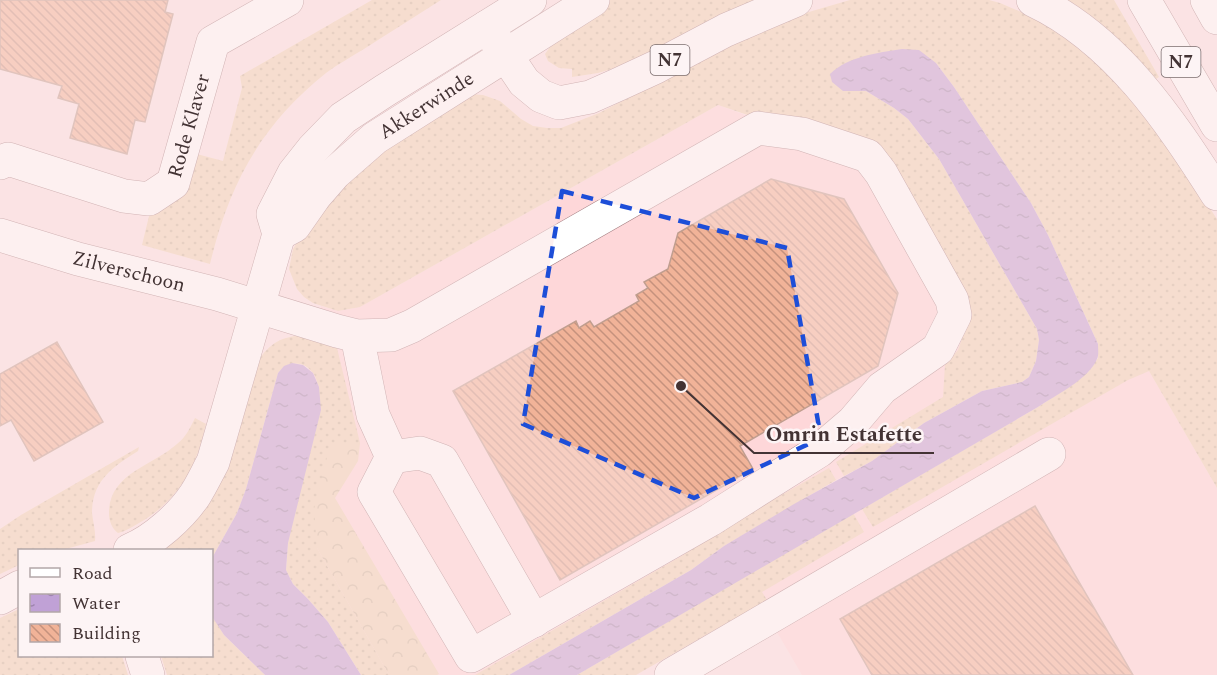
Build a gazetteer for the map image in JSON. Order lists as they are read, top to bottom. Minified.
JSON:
{"streets":{"main road":["N7","Akkerwinde","Rode Klaver","Zilverschoon"]},"crossings":[["N7","Akkerwinde"],["Akkerwinde","Zilverschoon"]],"places":["Omrin Estafette"],"legend":["Road","Water","Building"]}
